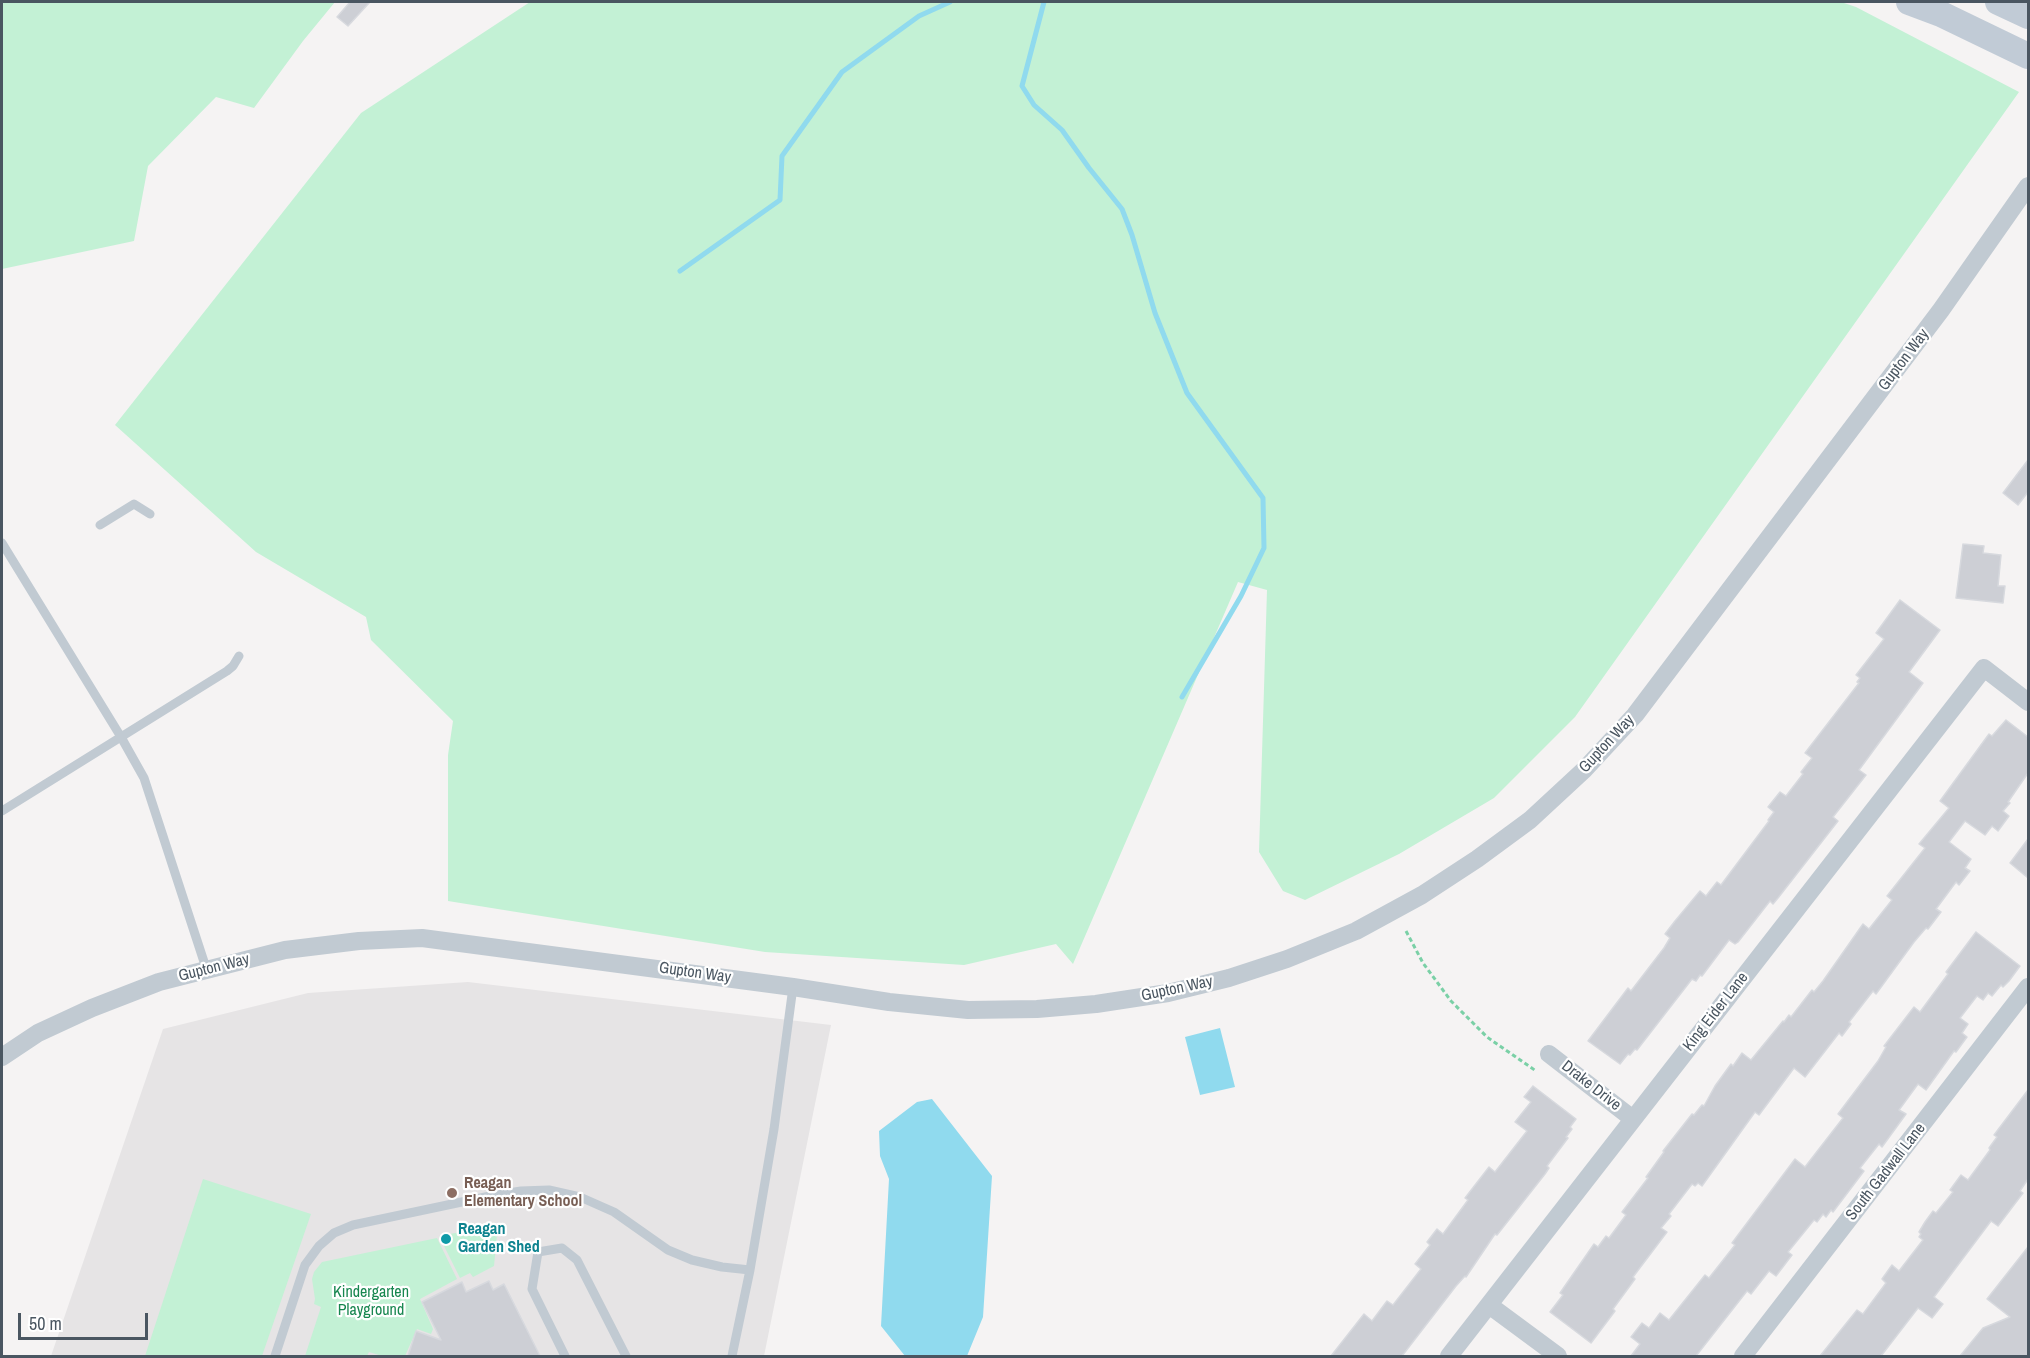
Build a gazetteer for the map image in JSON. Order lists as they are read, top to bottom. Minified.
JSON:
{"streets":{"street":["Gupton Way","King Eider Lane","Drake Drive","South Gadwall Lane"]},"crossings":[["King Eider Lane","Drake Drive"]],"parks":["Kindergarten Playground"],"places":["Reagan Elementary School","Reagan Garden Shed"],"scale_bar":"50 m"}
